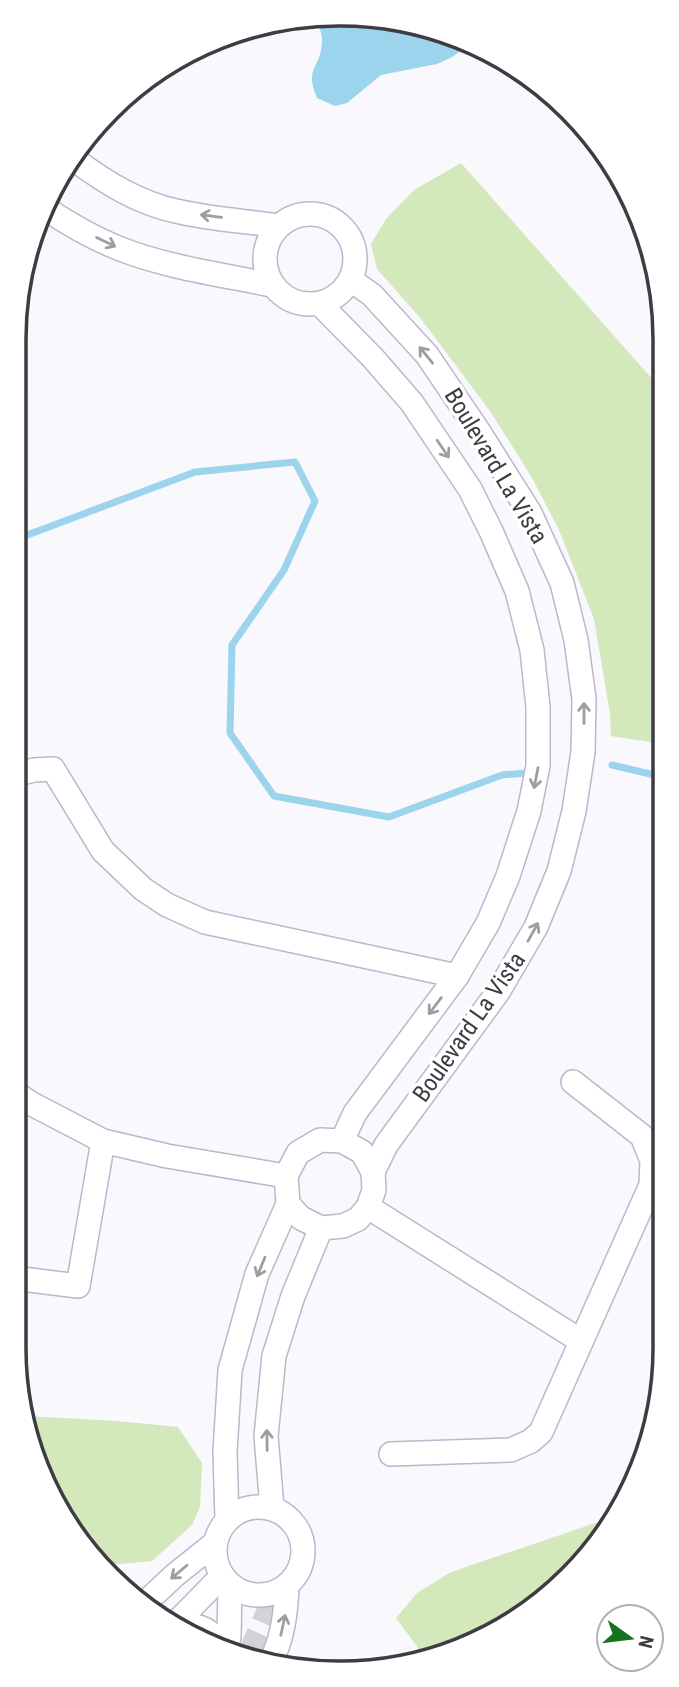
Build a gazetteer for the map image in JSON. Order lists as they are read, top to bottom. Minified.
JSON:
{"streets":{"street":["Boulevard La Vista"]},"north":"right"}
